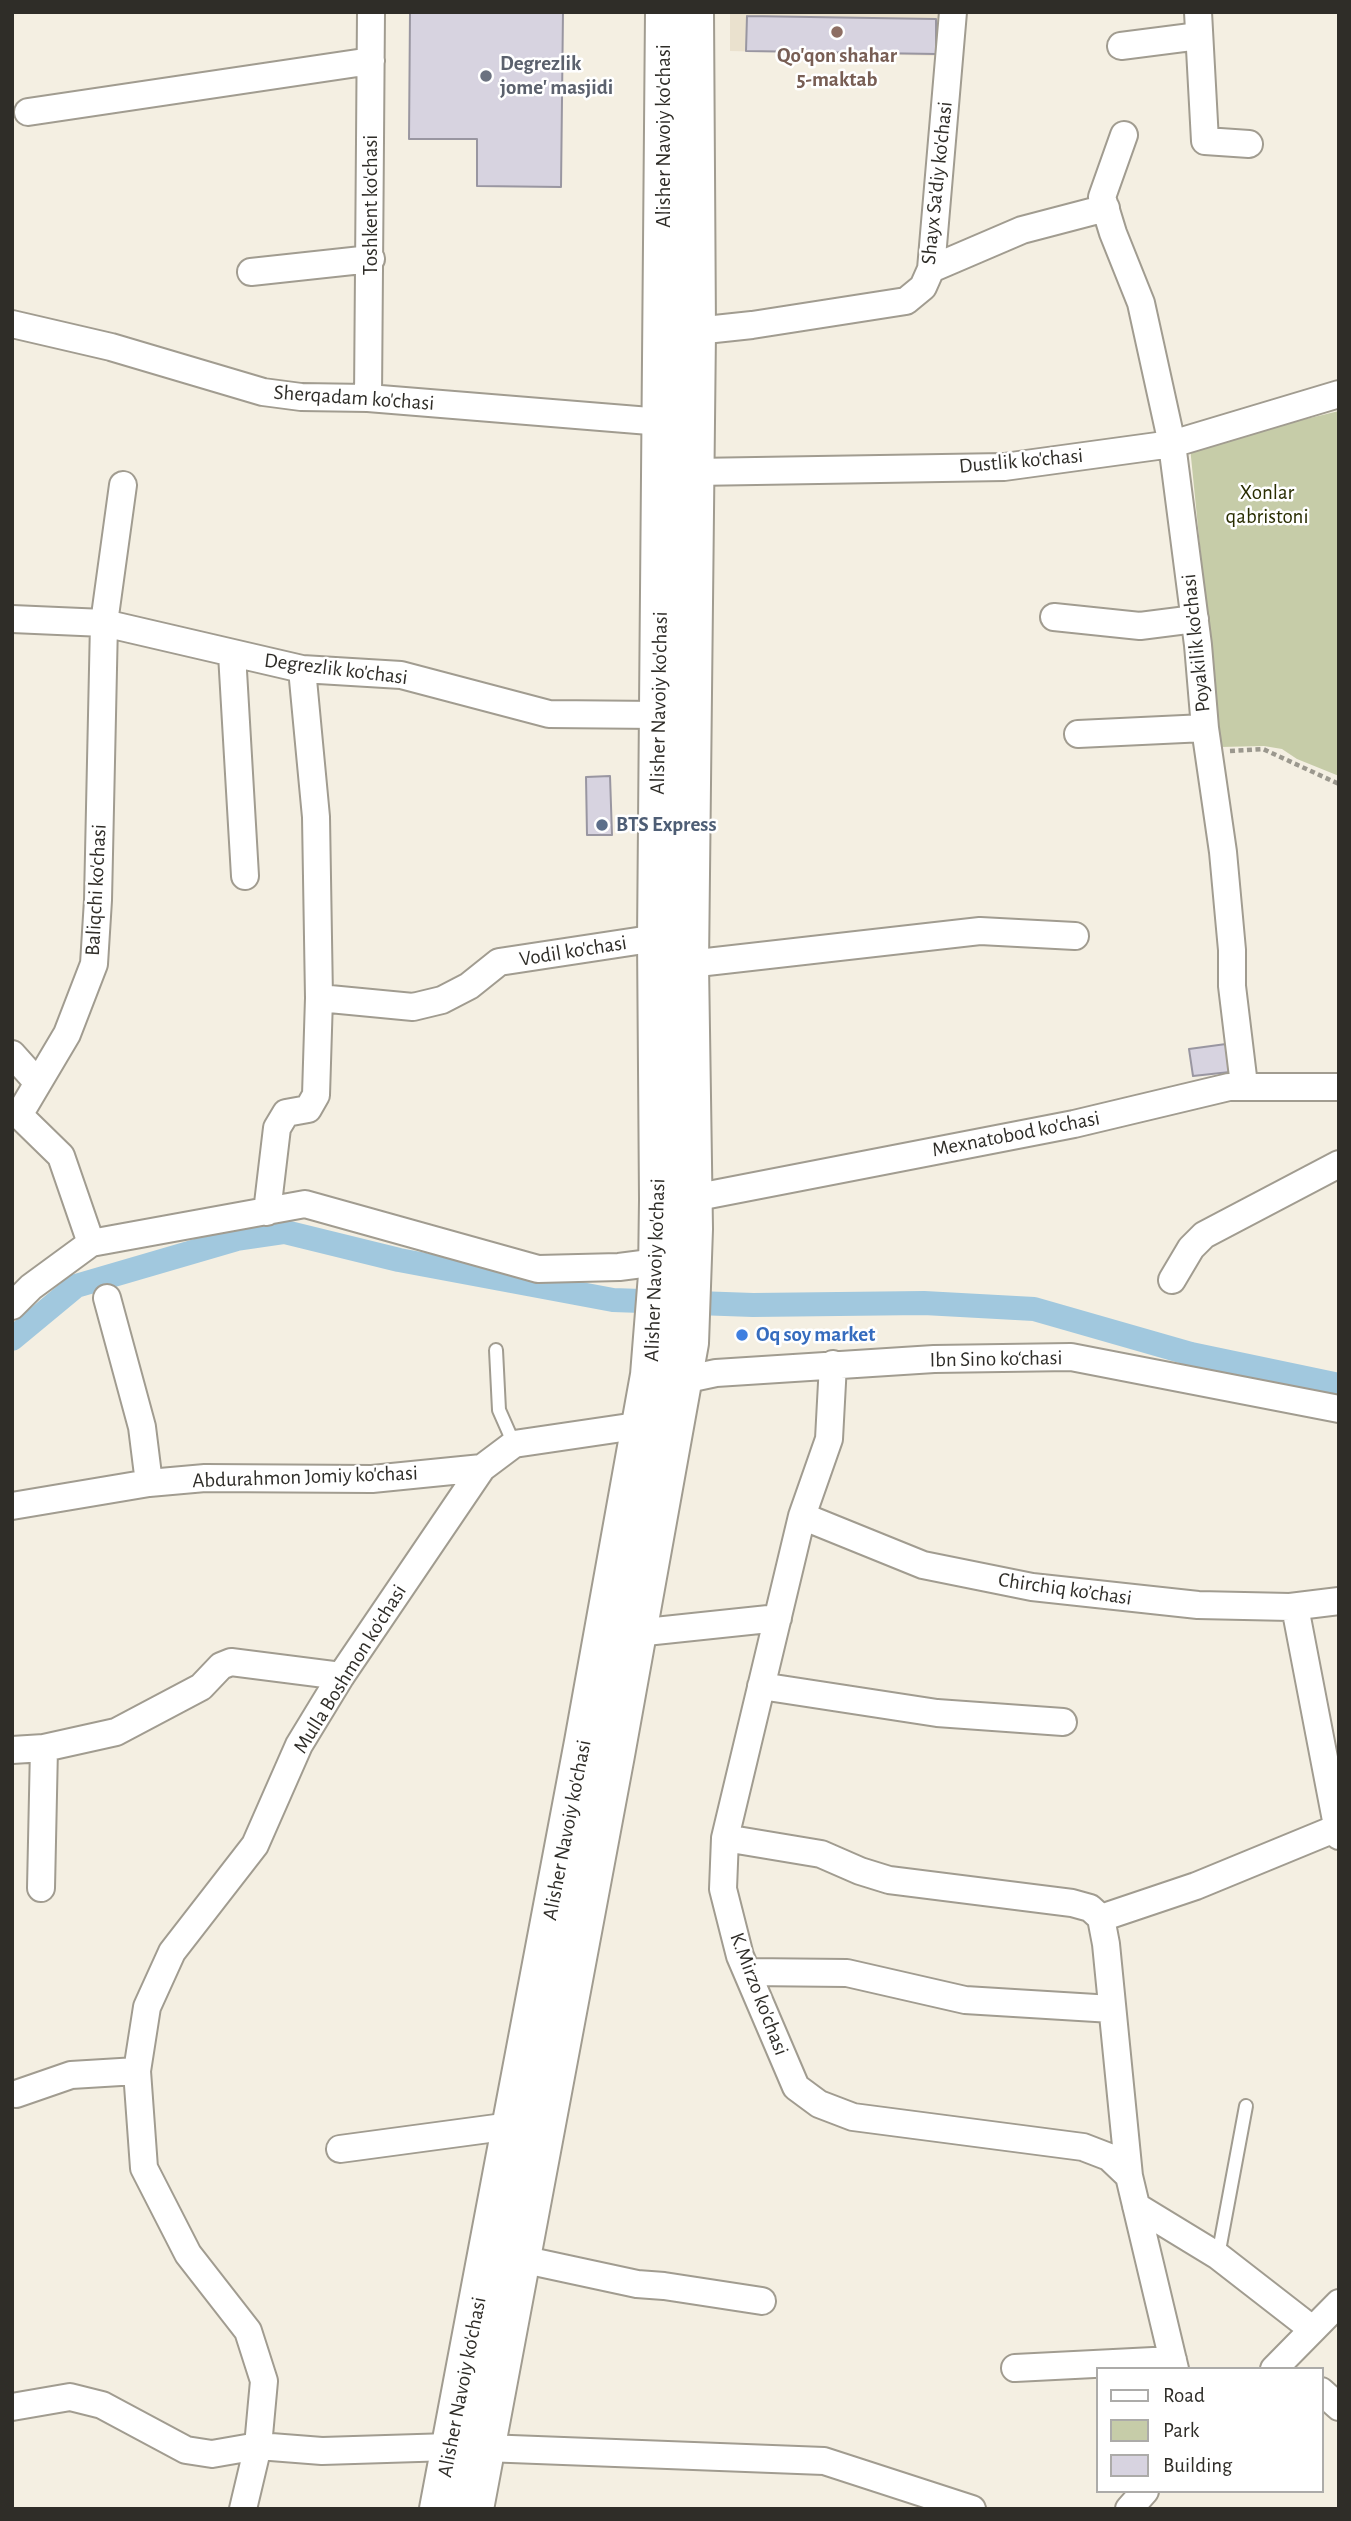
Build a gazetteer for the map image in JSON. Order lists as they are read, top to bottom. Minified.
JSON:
{"streets":{"main road":["Alisher Navoiy ko'chasi"],"street":["Shayx Sa'diy ko'chasi","Toshkent ko'chasi","Sherqadam ko'chasi","Dustlik ko'chasi","Poyakilik ko'chasi","Degrezlik ko'chasi","Baliqchi ko'chasi","Vodil ko'chasi","Mexnatobod ko'chasi","Ibn Sino ko‘chasi","Abdurahmon Jomiy ko'chasi","Chirchiq ko’chasi","Mulla Boshmon ko'chasi","K.Mirzo ko'chasi"]},"crossings":[["Alisher Navoiy ko'chasi","Shayx Sa'diy ko'chasi"],["Alisher Navoiy ko'chasi","Sherqadam ko'chasi"],["Alisher Navoiy ko'chasi","Dustlik ko'chasi"],["Alisher Navoiy ko'chasi","Degrezlik ko'chasi"],["Alisher Navoiy ko'chasi","Vodil ko'chasi"],["Alisher Navoiy ko'chasi","Mexnatobod ko'chasi"],["Alisher Navoiy ko'chasi","Ibn Sino ko‘chasi"],["Toshkent ko'chasi","Sherqadam ko'chasi"],["Dustlik ko'chasi","Poyakilik ko'chasi"],["Poyakilik ko'chasi","Mexnatobod ko'chasi"],["Degrezlik ko'chasi","Baliqchi ko'chasi"],["Ibn Sino ko‘chasi","K.Mirzo ko'chasi"],["Abdurahmon Jomiy ko'chasi","Mulla Boshmon ko'chasi"],["Chirchiq ko’chasi","K.Mirzo ko'chasi"]],"parks":["Xonlar qabristoni"],"places":["Qo'qon shahar 5-maktab","Degrezlik jome' masjidi","BTS Express","Oq soy market"],"legend":["Road","Park","Building"]}
